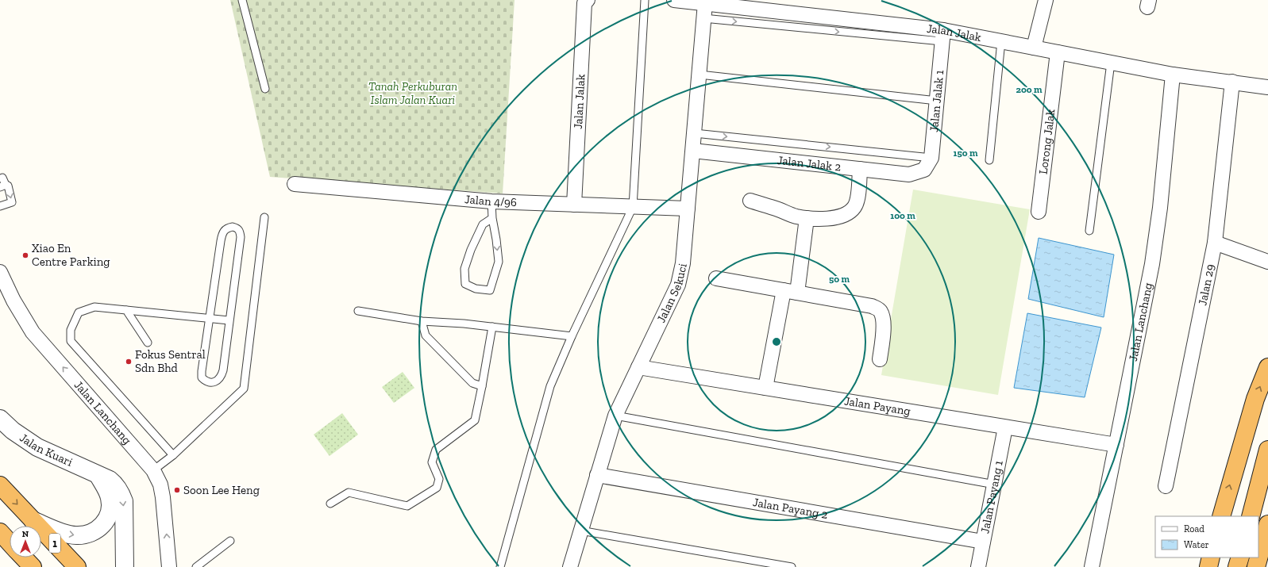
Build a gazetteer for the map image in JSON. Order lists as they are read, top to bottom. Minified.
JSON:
{"streets":{"highway":["1"],"street":["Jalan Jalak","Jalan Jalak 1","Lorong Jalak","Jalan Jalak 2","Jalan 4/96","Jalan 29","Jalan Sekuci","Jalan Lanchang","Jalan Payang","Jalan Kuari","Jalan Payang 1","Jalan Payang 2"]},"crossings":[["Jalan Jalak","Jalan Jalak 1"],["Jalan Jalak","Lorong Jalak"],["Jalan Jalak","Jalan 4/96"],["Jalan Jalak","Jalan 29"],["Jalan Jalak","Jalan Sekuci"],["Jalan Jalak","Jalan Lanchang"],["Jalan Jalak 1","Jalan Jalak 2"],["Jalan Jalak 2","Jalan Sekuci"],["Jalan 4/96","Jalan Sekuci"],["Jalan Sekuci","Jalan Payang"],["Jalan Sekuci","Jalan Payang 2"],["Jalan Lanchang","Jalan Payang"],["Jalan Payang","Jalan Payang 1"],["Jalan Payang 1","Jalan Payang 2"]],"one_way":["Jalan Lanchang","Jalan Kuari"],"parks":["Tanah Perkuburan Islam Jalan Kuari"],"places":["Xiao En Centre Parking","Fokus Sentral Sdn Bhd","Soon Lee Heng"],"legend":["Road","Water"],"north":"top","rings":["200 m","150 m","100 m","50 m"]}
